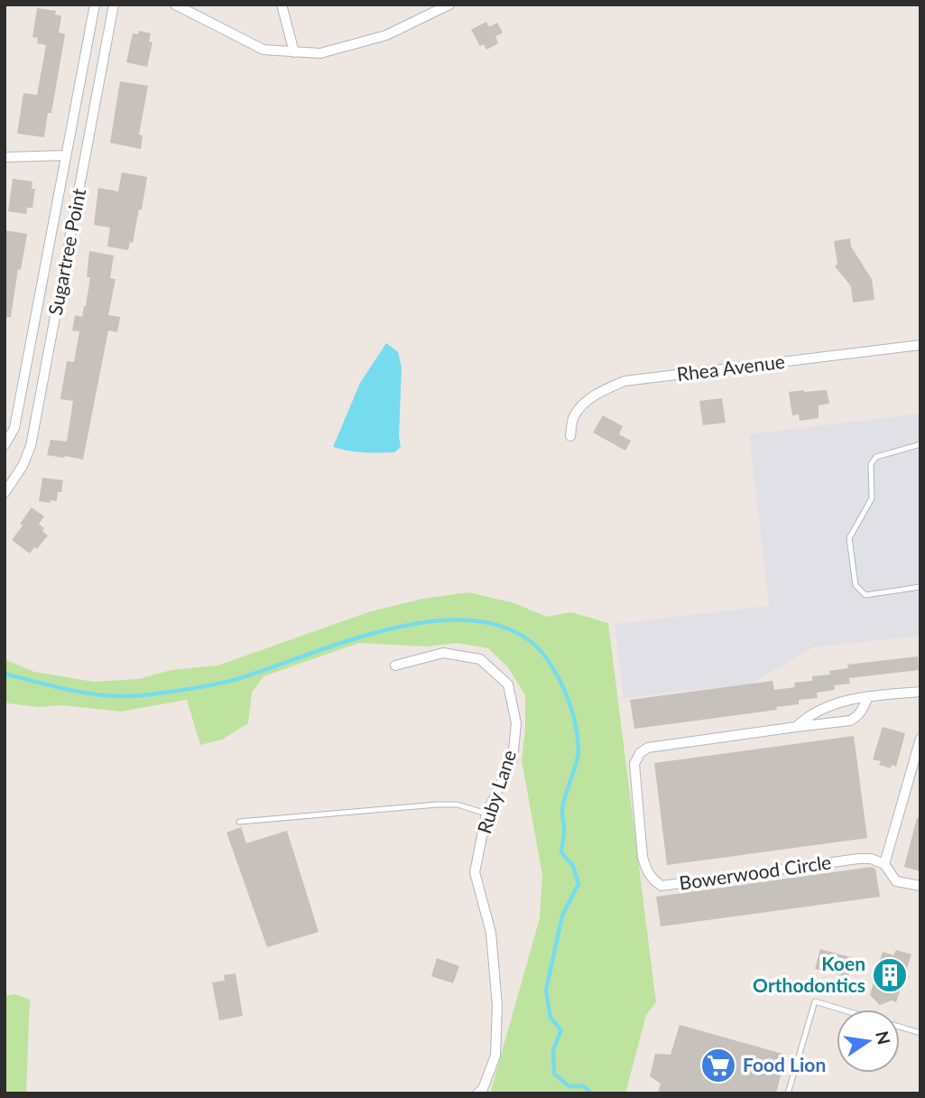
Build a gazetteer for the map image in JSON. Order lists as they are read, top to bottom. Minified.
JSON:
{"streets":{"street":["Sugartree Point","Rhea Avenue","Ruby Lane","Bowerwood Circle"]},"places":{"building":["Koen Orthodontics"],"supermarket":["Food Lion"]},"north":"right"}
